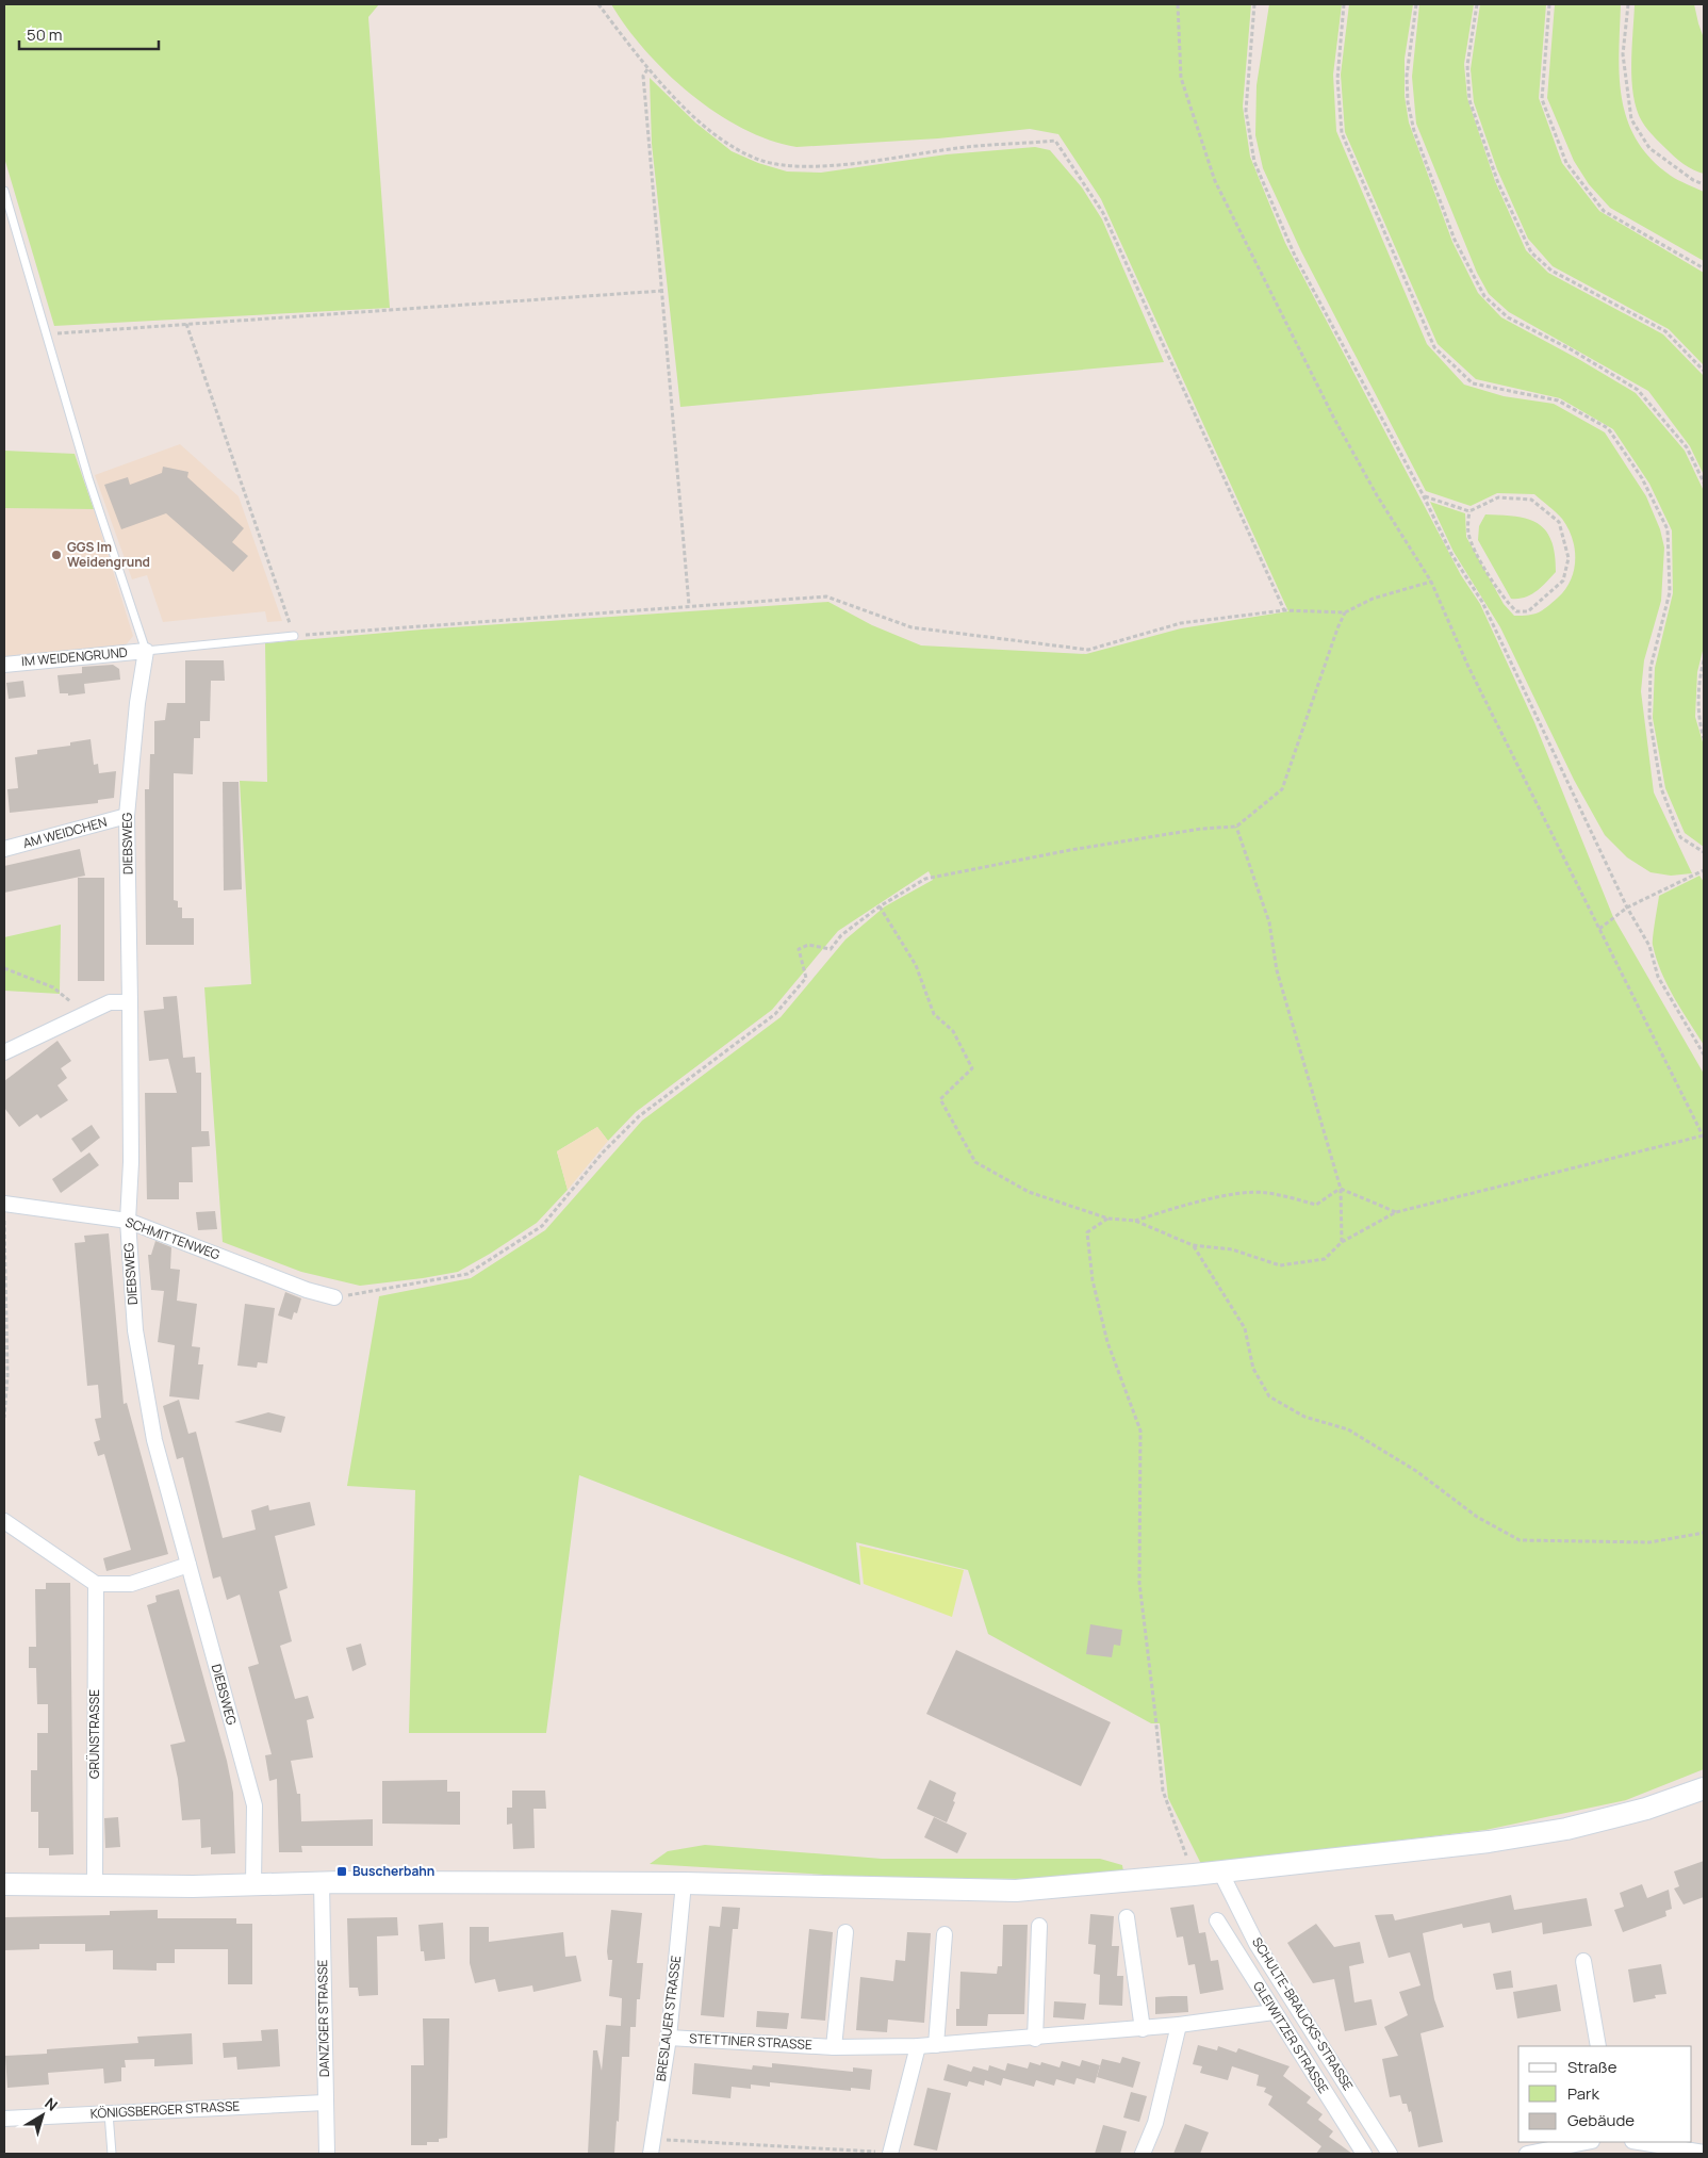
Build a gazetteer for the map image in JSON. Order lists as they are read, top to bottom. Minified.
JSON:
{"streets":{"street":["IM WEIDENGRUND","AM WEIDCHEN","DIEBSWEG","SCHMITTENWEG","GRÜNSTRASSE","SCHULTE-BRAUCKS-STRASSE","DANZIGER STRASSE","BRESLAUER STRASSE","GLEIWITZER STRASSE","STETTINER STRASSE","KÖNIGSBERGER STRASSE"]},"crossings":[["IM WEIDENGRUND","DIEBSWEG"],["AM WEIDCHEN","DIEBSWEG"],["DIEBSWEG","SCHMITTENWEG"],["DANZIGER STRASSE","KÖNIGSBERGER STRASSE"],["BRESLAUER STRASSE","STETTINER STRASSE"],["GLEIWITZER STRASSE","STETTINER STRASSE"]],"places":{"other":["GGS Im Weidengrund"],"transit":["Buscherbahn"]},"legend":["Straße","Park","Gebäude"],"scale_bar":"50 m","north":"top right"}
